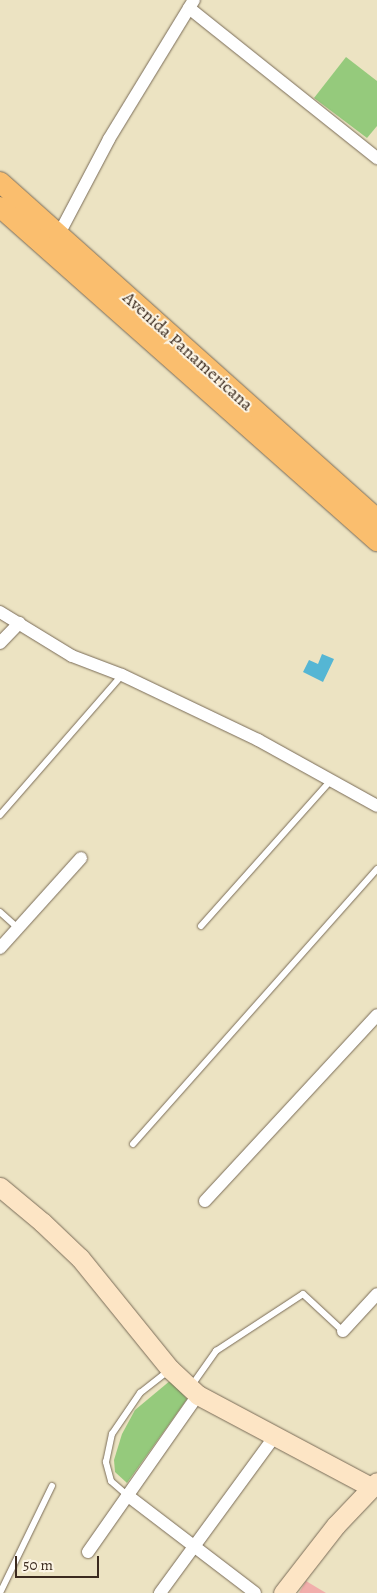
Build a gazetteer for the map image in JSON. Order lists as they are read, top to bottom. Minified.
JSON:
{"streets":{"main road":["Avenida Panamericana"]},"scale_bar":"50 m"}
